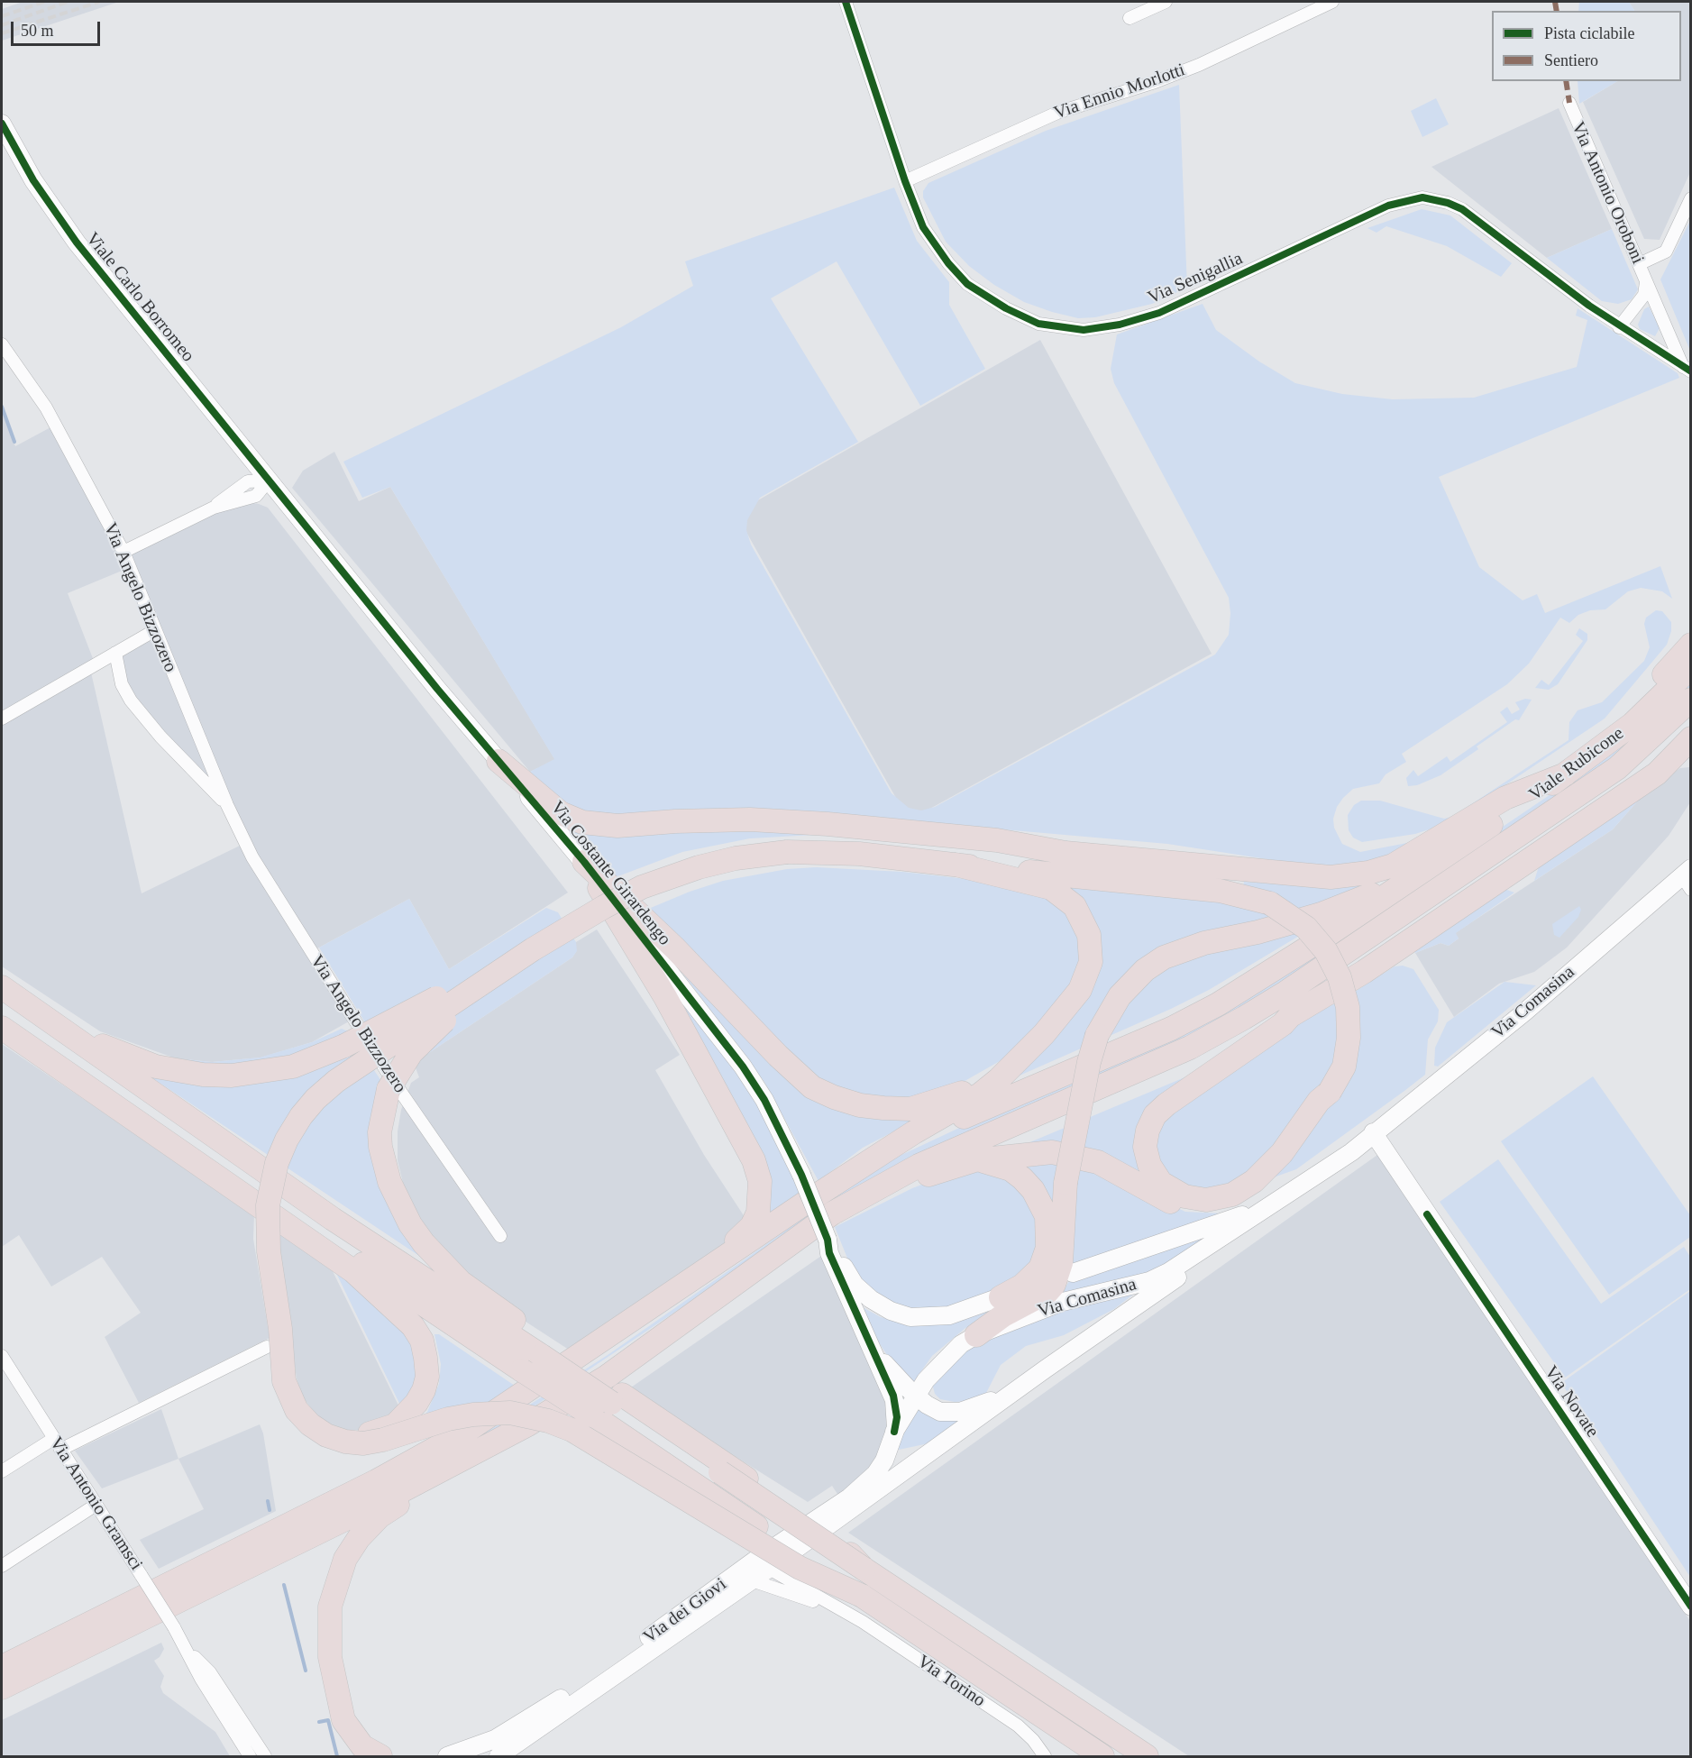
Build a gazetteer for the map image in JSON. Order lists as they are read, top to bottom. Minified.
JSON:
{"streets":{"highway":["Viale Rubicone"],"street":["Via Ennio Morlotti","Via Antonio Oroboni","Via Senigallia","Viale Carlo Borromeo","Via Angelo Bizzozero","Via Costante Girardengo","Via Comasina","Via Novate","Via Antonio Gramsci","Via dei Giovi","Via Torino"]},"crossings":[["Via Ennio Morlotti","Via Senigallia"],["Via Antonio Oroboni","Via Senigallia"],["Viale Carlo Borromeo","Via Costante Girardengo"],["Via Costante Girardengo","Via Comasina"],["Via Costante Girardengo","Via dei Giovi"],["Via Comasina","Via Novate"],["Via Comasina","Via dei Giovi"],["Via dei Giovi","Via Torino"]],"legend":["Pista ciclabile","Sentiero"],"scale_bar":"50 m"}
